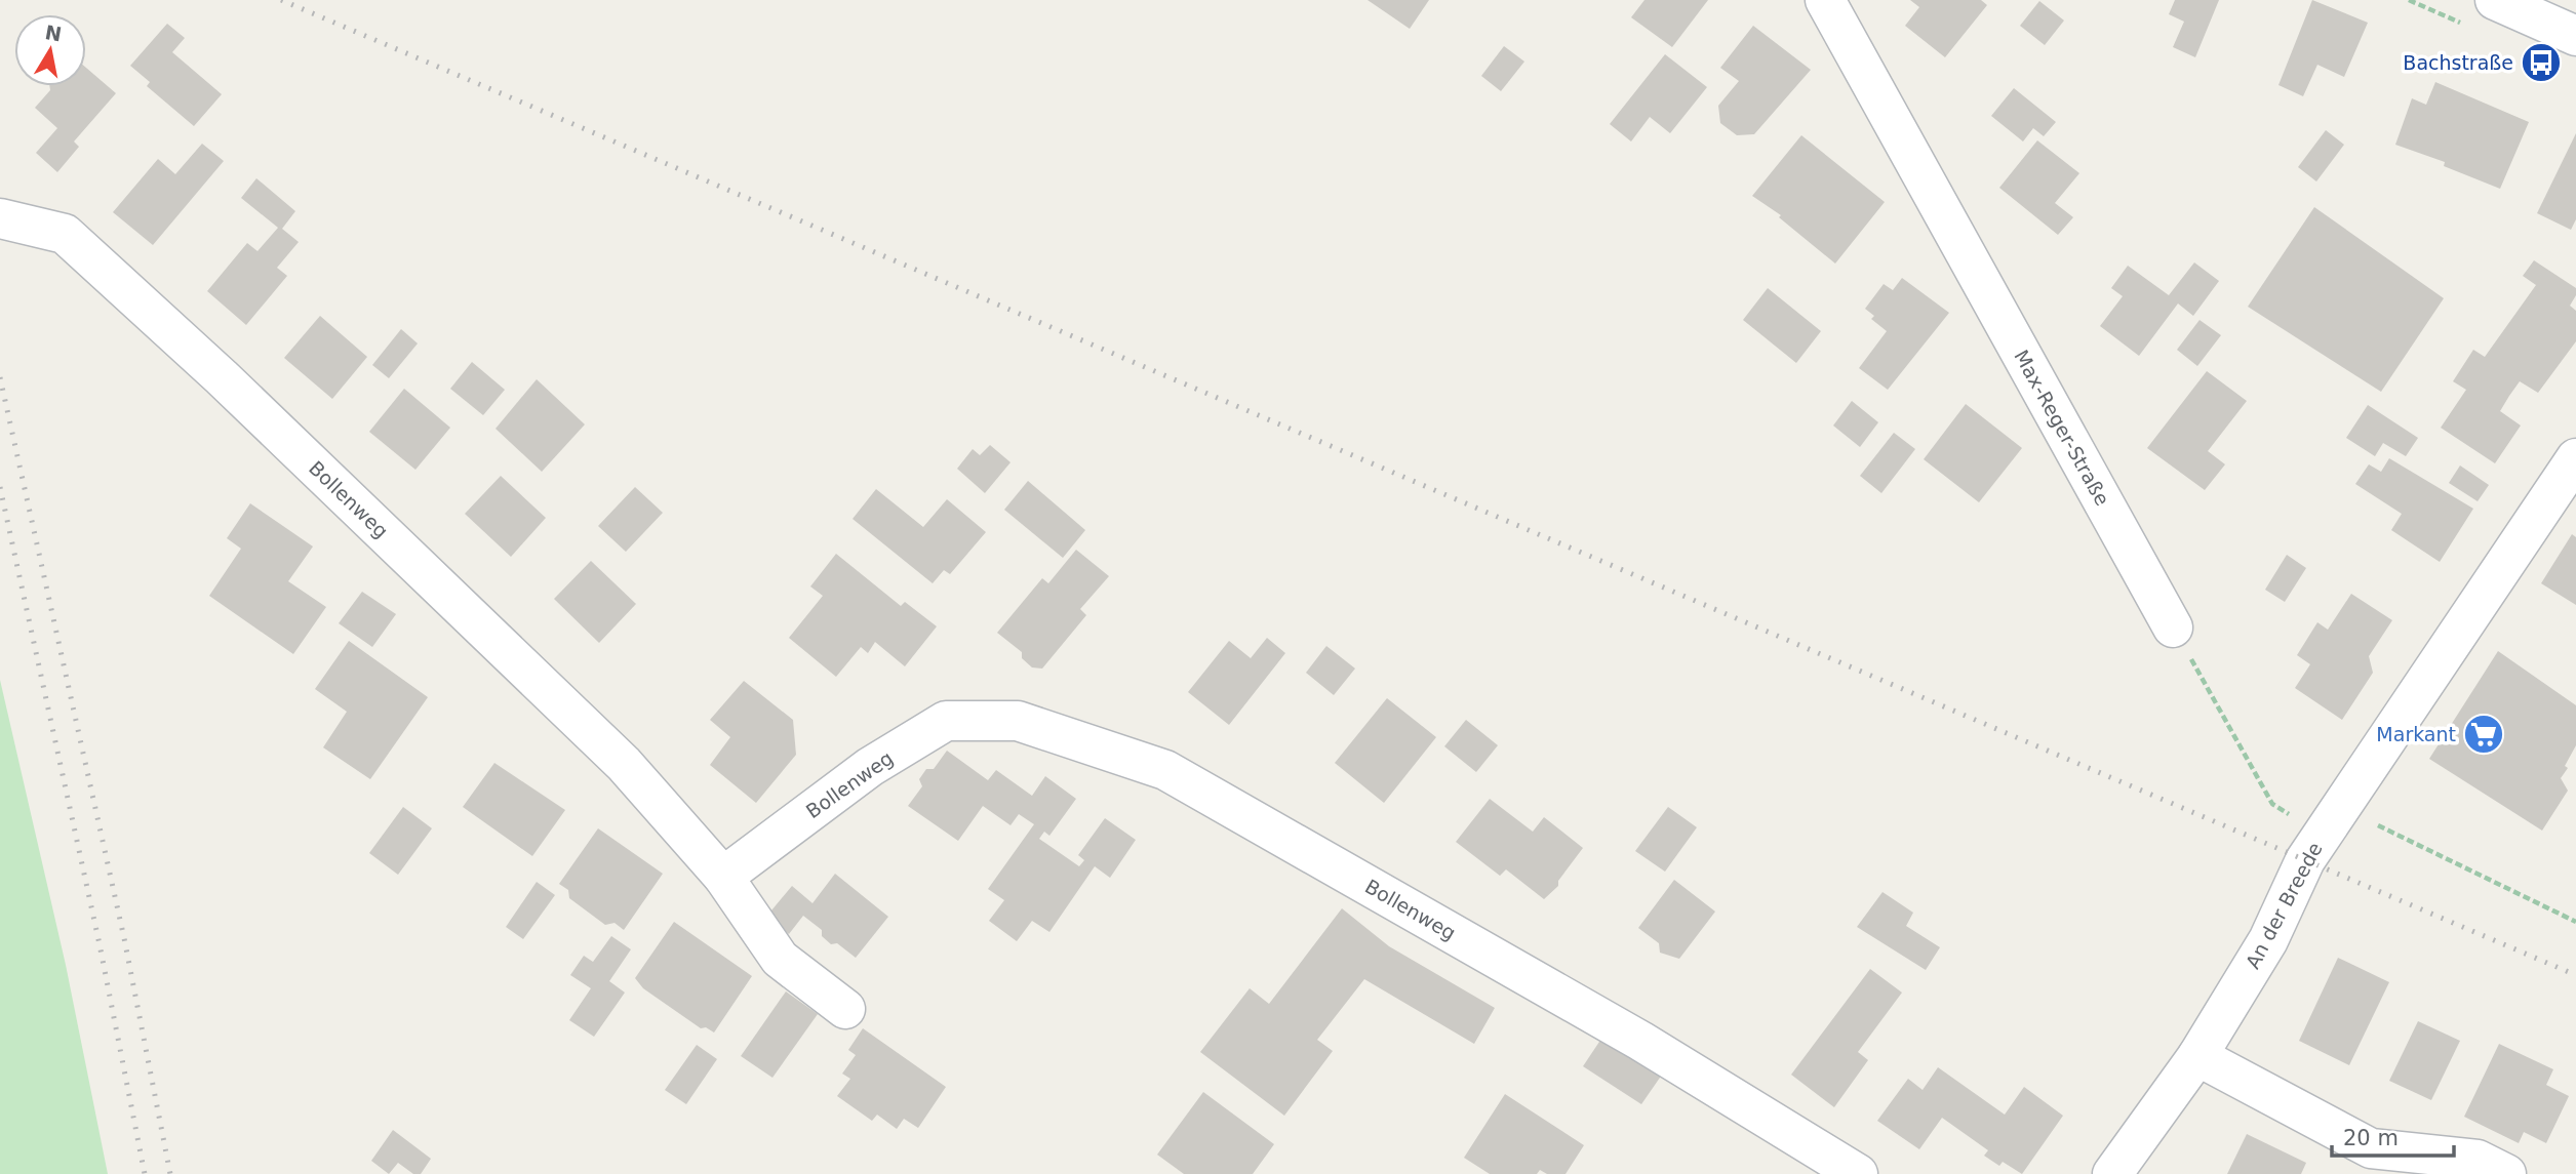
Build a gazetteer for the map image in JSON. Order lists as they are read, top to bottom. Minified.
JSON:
{"streets":{"street":["Max-Reger-Straße","Bollenweg","An der Breede"]},"places":{"bus stop":["Bachstraße"],"supermarket":["Markant"]},"scale_bar":"20 m","north":"top"}
